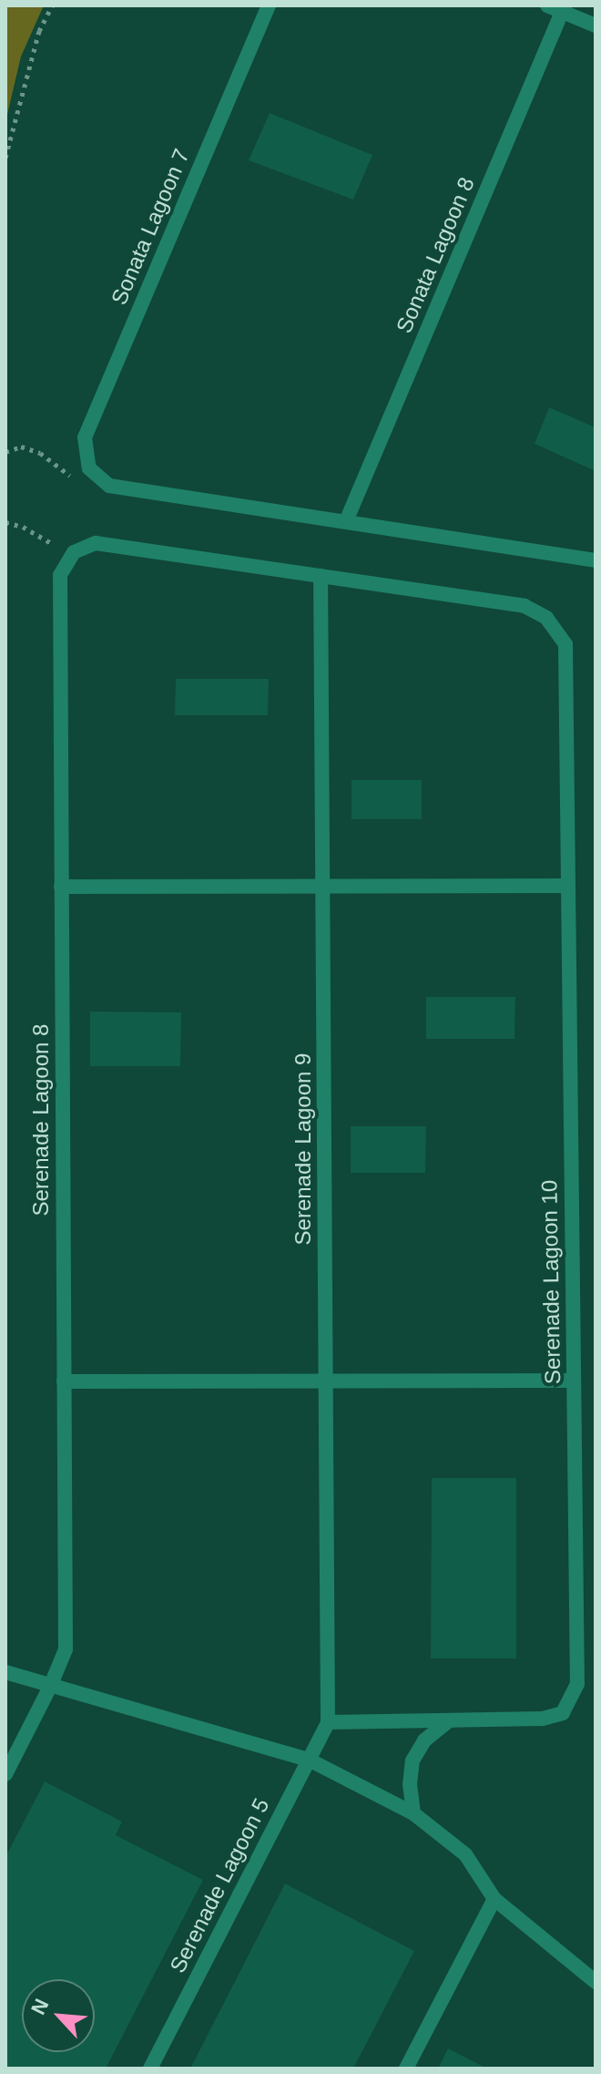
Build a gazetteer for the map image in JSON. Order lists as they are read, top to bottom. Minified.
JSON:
{"streets":{"street":["Sonata Lagoon 7","Sonata Lagoon 8","Serenade Lagoon 8","Serenade Lagoon 9","Serenade Lagoon 10","Serenade Lagoon 5"]},"crossings":[["Serenade Lagoon 9","Serenade Lagoon 10"],["Serenade Lagoon 9","Serenade Lagoon 5"],["Serenade Lagoon 10","Serenade Lagoon 5"]],"north":"top left"}
